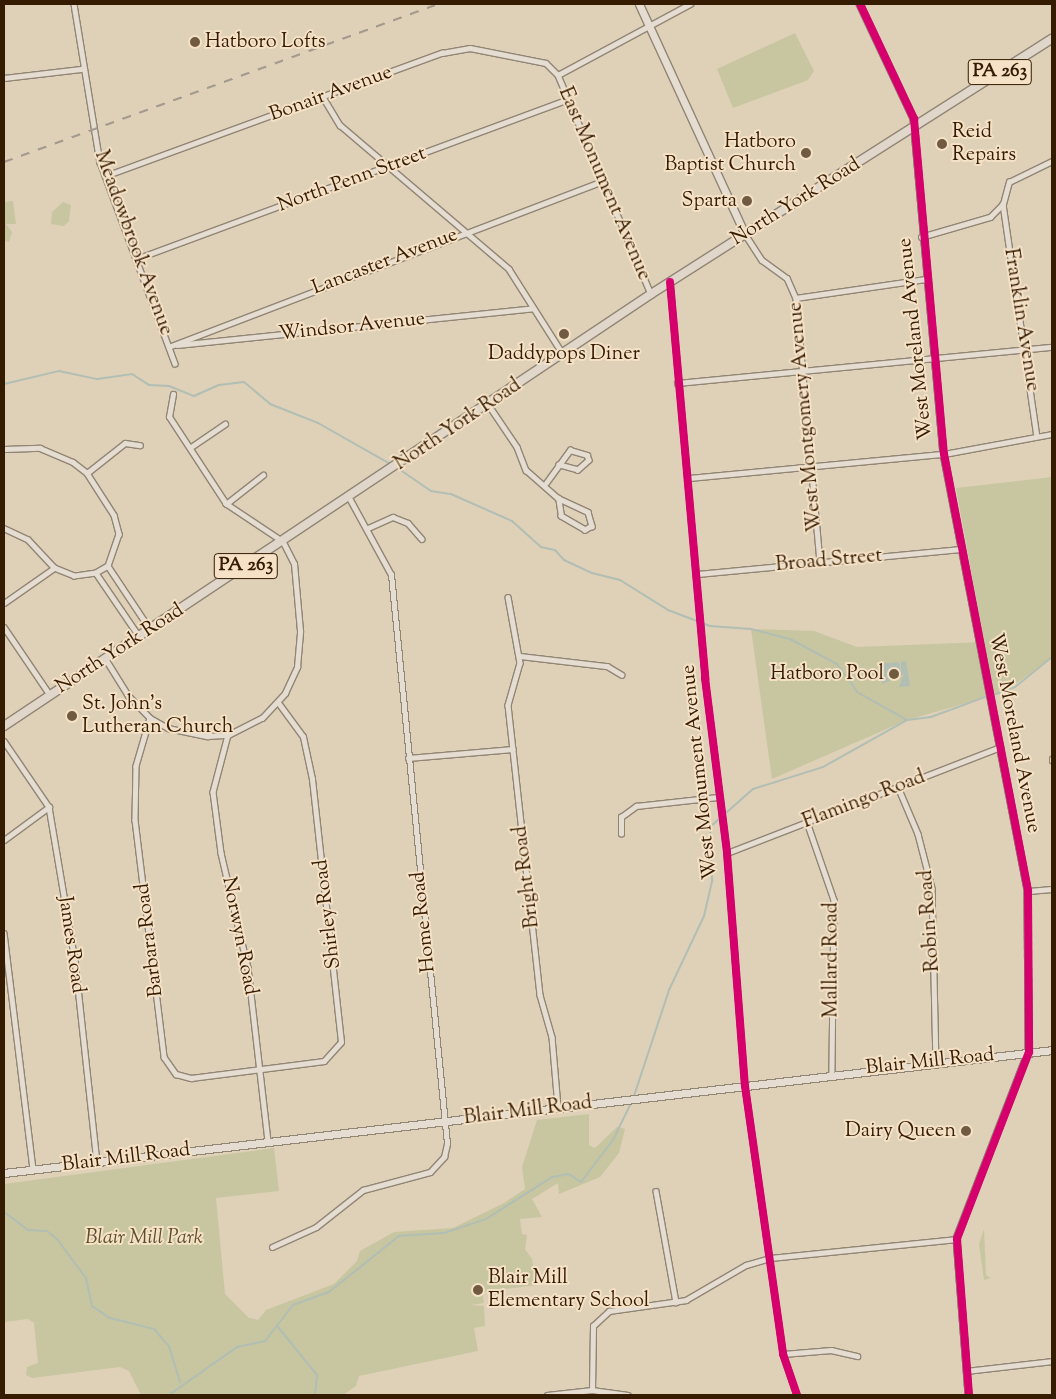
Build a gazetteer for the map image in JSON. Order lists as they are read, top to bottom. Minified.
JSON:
{"streets":{"highway":["PA 263","North York Road"],"main road":["Blair Mill Road"],"street":["Bonair Avenue","North Penn Street","East Monument Avenue","Meadowbrook Avenue","Lancaster Avenue","Franklin Avenue","Windsor Avenue","West Moreland Avenue","West Montgomery Avenue","Broad Street","West Monument Avenue","Flamingo Road","Bright Road","Shirley Road","Robin Road","Home Road","Norwyn Road","Barbara Road","James Road","Mallard Road"]},"crossings":[["PA 263","North York Road"],["PA 263","West Moreland Avenue"],["Bonair Avenue","East Monument Avenue"],["Bonair Avenue","Meadowbrook Avenue"],["North Penn Street","East Monument Avenue"],["North Penn Street","Meadowbrook Avenue"],["East Monument Avenue","North York Road"],["East Monument Avenue","Lancaster Avenue"],["North York Road","West Moreland Avenue"],["North York Road","West Montgomery Avenue"],["North York Road","West Monument Avenue"],["North York Road","Home Road"],["Meadowbrook Avenue","Lancaster Avenue"],["Meadowbrook Avenue","Windsor Avenue"],["Lancaster Avenue","Windsor Avenue"],["West Moreland Avenue","Broad Street"],["West Moreland Avenue","Flamingo Road"],["West Moreland Avenue","Blair Mill Road"],["West Montgomery Avenue","Broad Street"],["Broad Street","West Monument Avenue"],["West Monument Avenue","Flamingo Road"],["West Monument Avenue","Blair Mill Road"],["Flamingo Road","Robin Road"],["Flamingo Road","Mallard Road"],["Bright Road","Blair Mill Road"],["Shirley Road","Norwyn Road"],["Shirley Road","Barbara Road"],["Robin Road","Blair Mill Road"],["Home Road","Blair Mill Road"],["Norwyn Road","Barbara Road"],["Norwyn Road","Blair Mill Road"],["James Road","Blair Mill Road"],["Mallard Road","Blair Mill Road"]],"parks":["Blair Mill Park"],"places":["Hatboro Lofts","Reid Repairs","Hatboro Baptist Church","Sparta","Daddypops Diner","Hatboro Pool","St. John's Lutheran Church","Dairy Queen","Blair Mill Elementary School"]}
